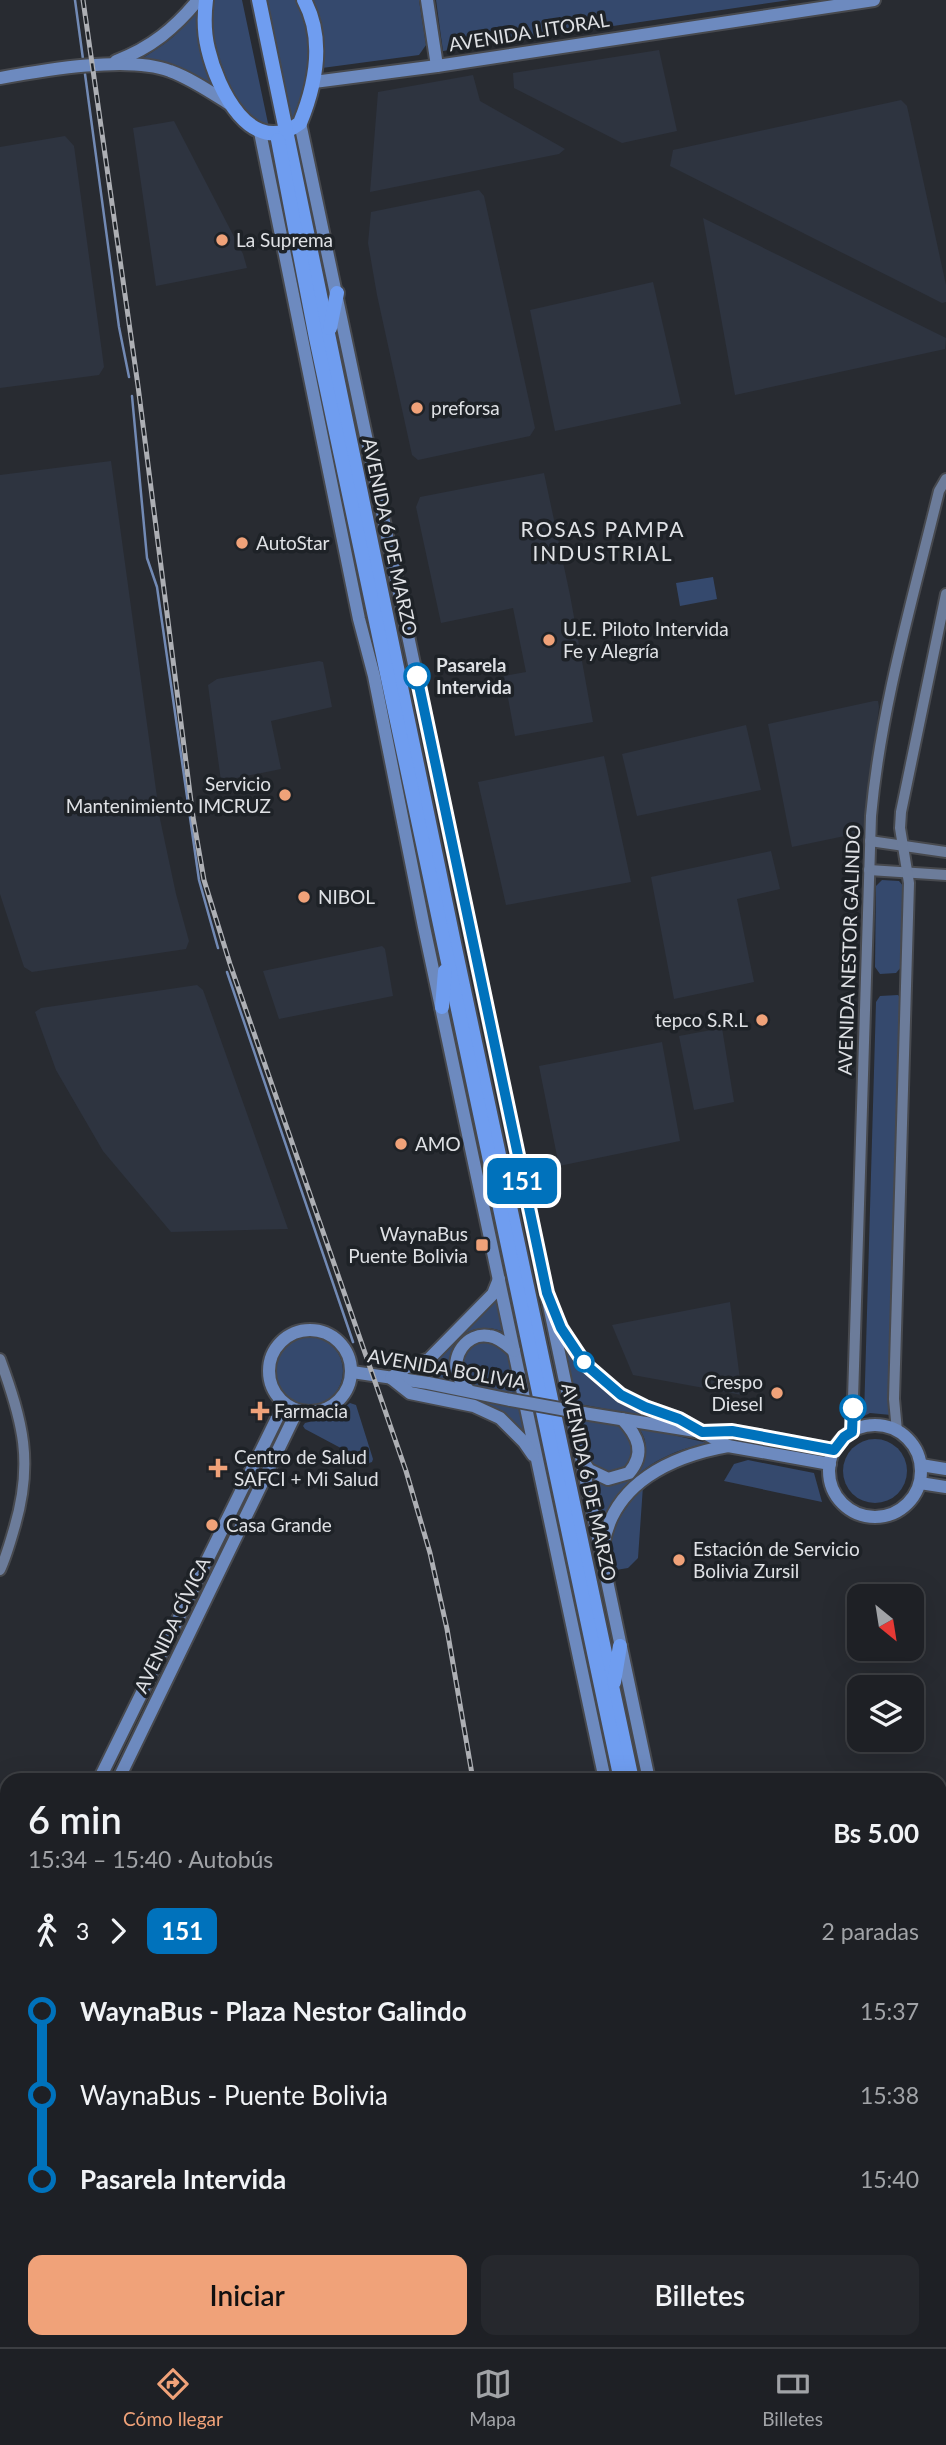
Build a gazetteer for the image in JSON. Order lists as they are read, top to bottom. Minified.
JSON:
{"streets":{"highway":["AVENIDA 6 DE MARZO"],"main road":["AVENIDA LITORAL","AVENIDA BOLIVIA","AVENIDA CÍVICA"],"street":["AVENIDA NESTOR GALINDO"]},"crossings":[["AVENIDA NESTOR GALINDO","AVENIDA BOLIVIA"],["AVENIDA BOLIVIA","AVENIDA CÍVICA"]],"districts":["ROSAS PAMPA INDUSTRIAL"],"places":{"other":["La Suprema","preforsa","AutoStar","U.E. Piloto Intervida Fe y Alegría","Pasarela Intervida","Servicio Mantenimiento IMCRUZ","NIBOL","tepco S.R.L","AMO","Crespo Diesel","Casa Grande","Estación de Servicio Bolivia Zursil"],"transit":["WaynaBus Puente Bolivia"],"health":["Farmacia","Centro de Salud SAFCI + Mi Salud"]},"lines":["bus line 151"],"north":"bottom right","page":{"on_map":"151","heading":["6 min","15:34 – 15:40 · Autobús","Bs 5.00"],"legs":["3","151","2 paradas"],"list":[{"name":"WaynaBus - Plaza Nestor Galindo","value":"15:37"},{"name":"WaynaBus - Puente Bolivia","value":"15:38"},{"name":"Pasarela Intervida","value":"15:40"}],"buttons":["Iniciar","Billetes"],"tabs":["Cómo llegar","Mapa","Billetes"]}}
